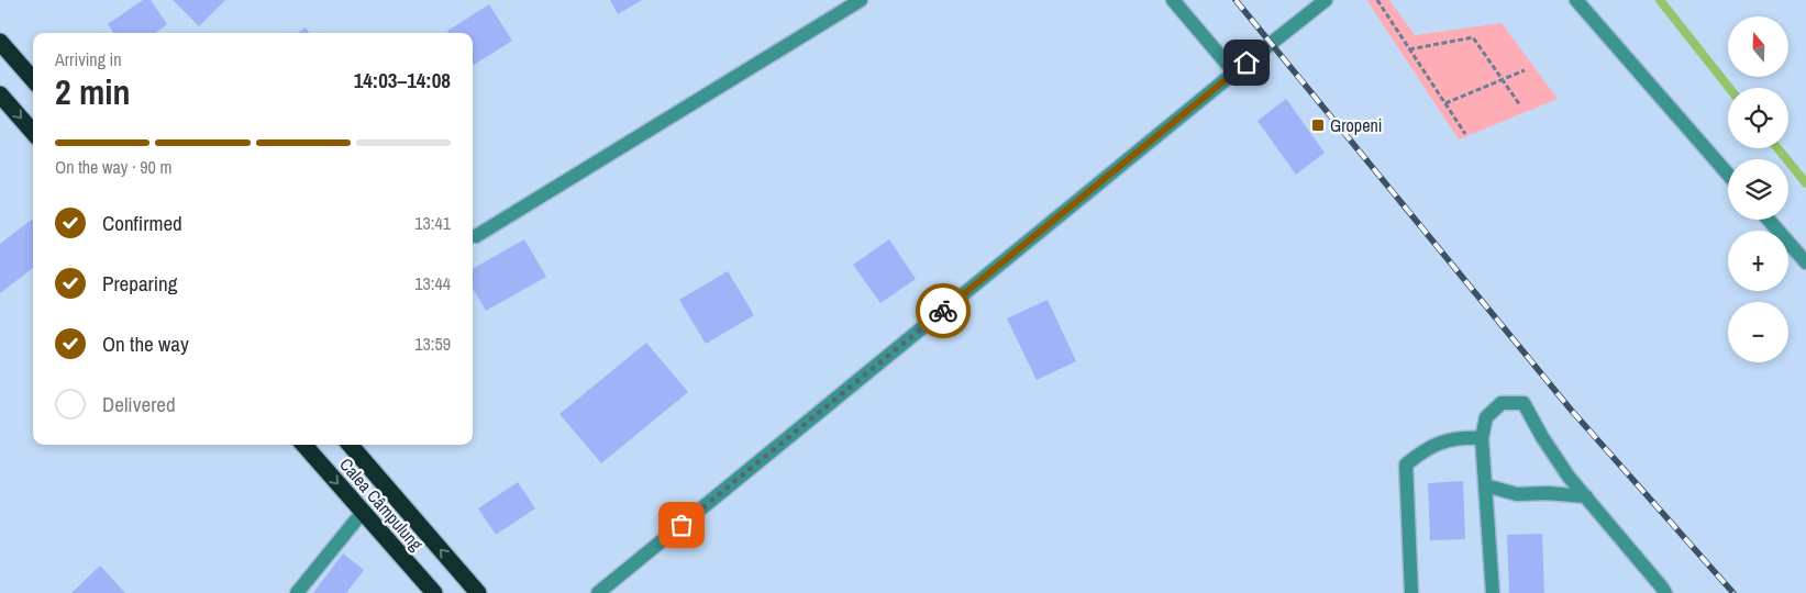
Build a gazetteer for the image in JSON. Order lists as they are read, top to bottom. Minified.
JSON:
{"streets":{"highway":["Calea Câmpulung"]},"places":{"transit":["Gropeni"]},"north":"top","page":{"map_buttons":["+","−"],"heading":["2 min","Arriving in","14:03–14:08"],"bar":"On the way · 90 m","list":[["Confirmed","13:41"],["Preparing","13:44"],["On the way","13:59"],"Delivered"]}}
